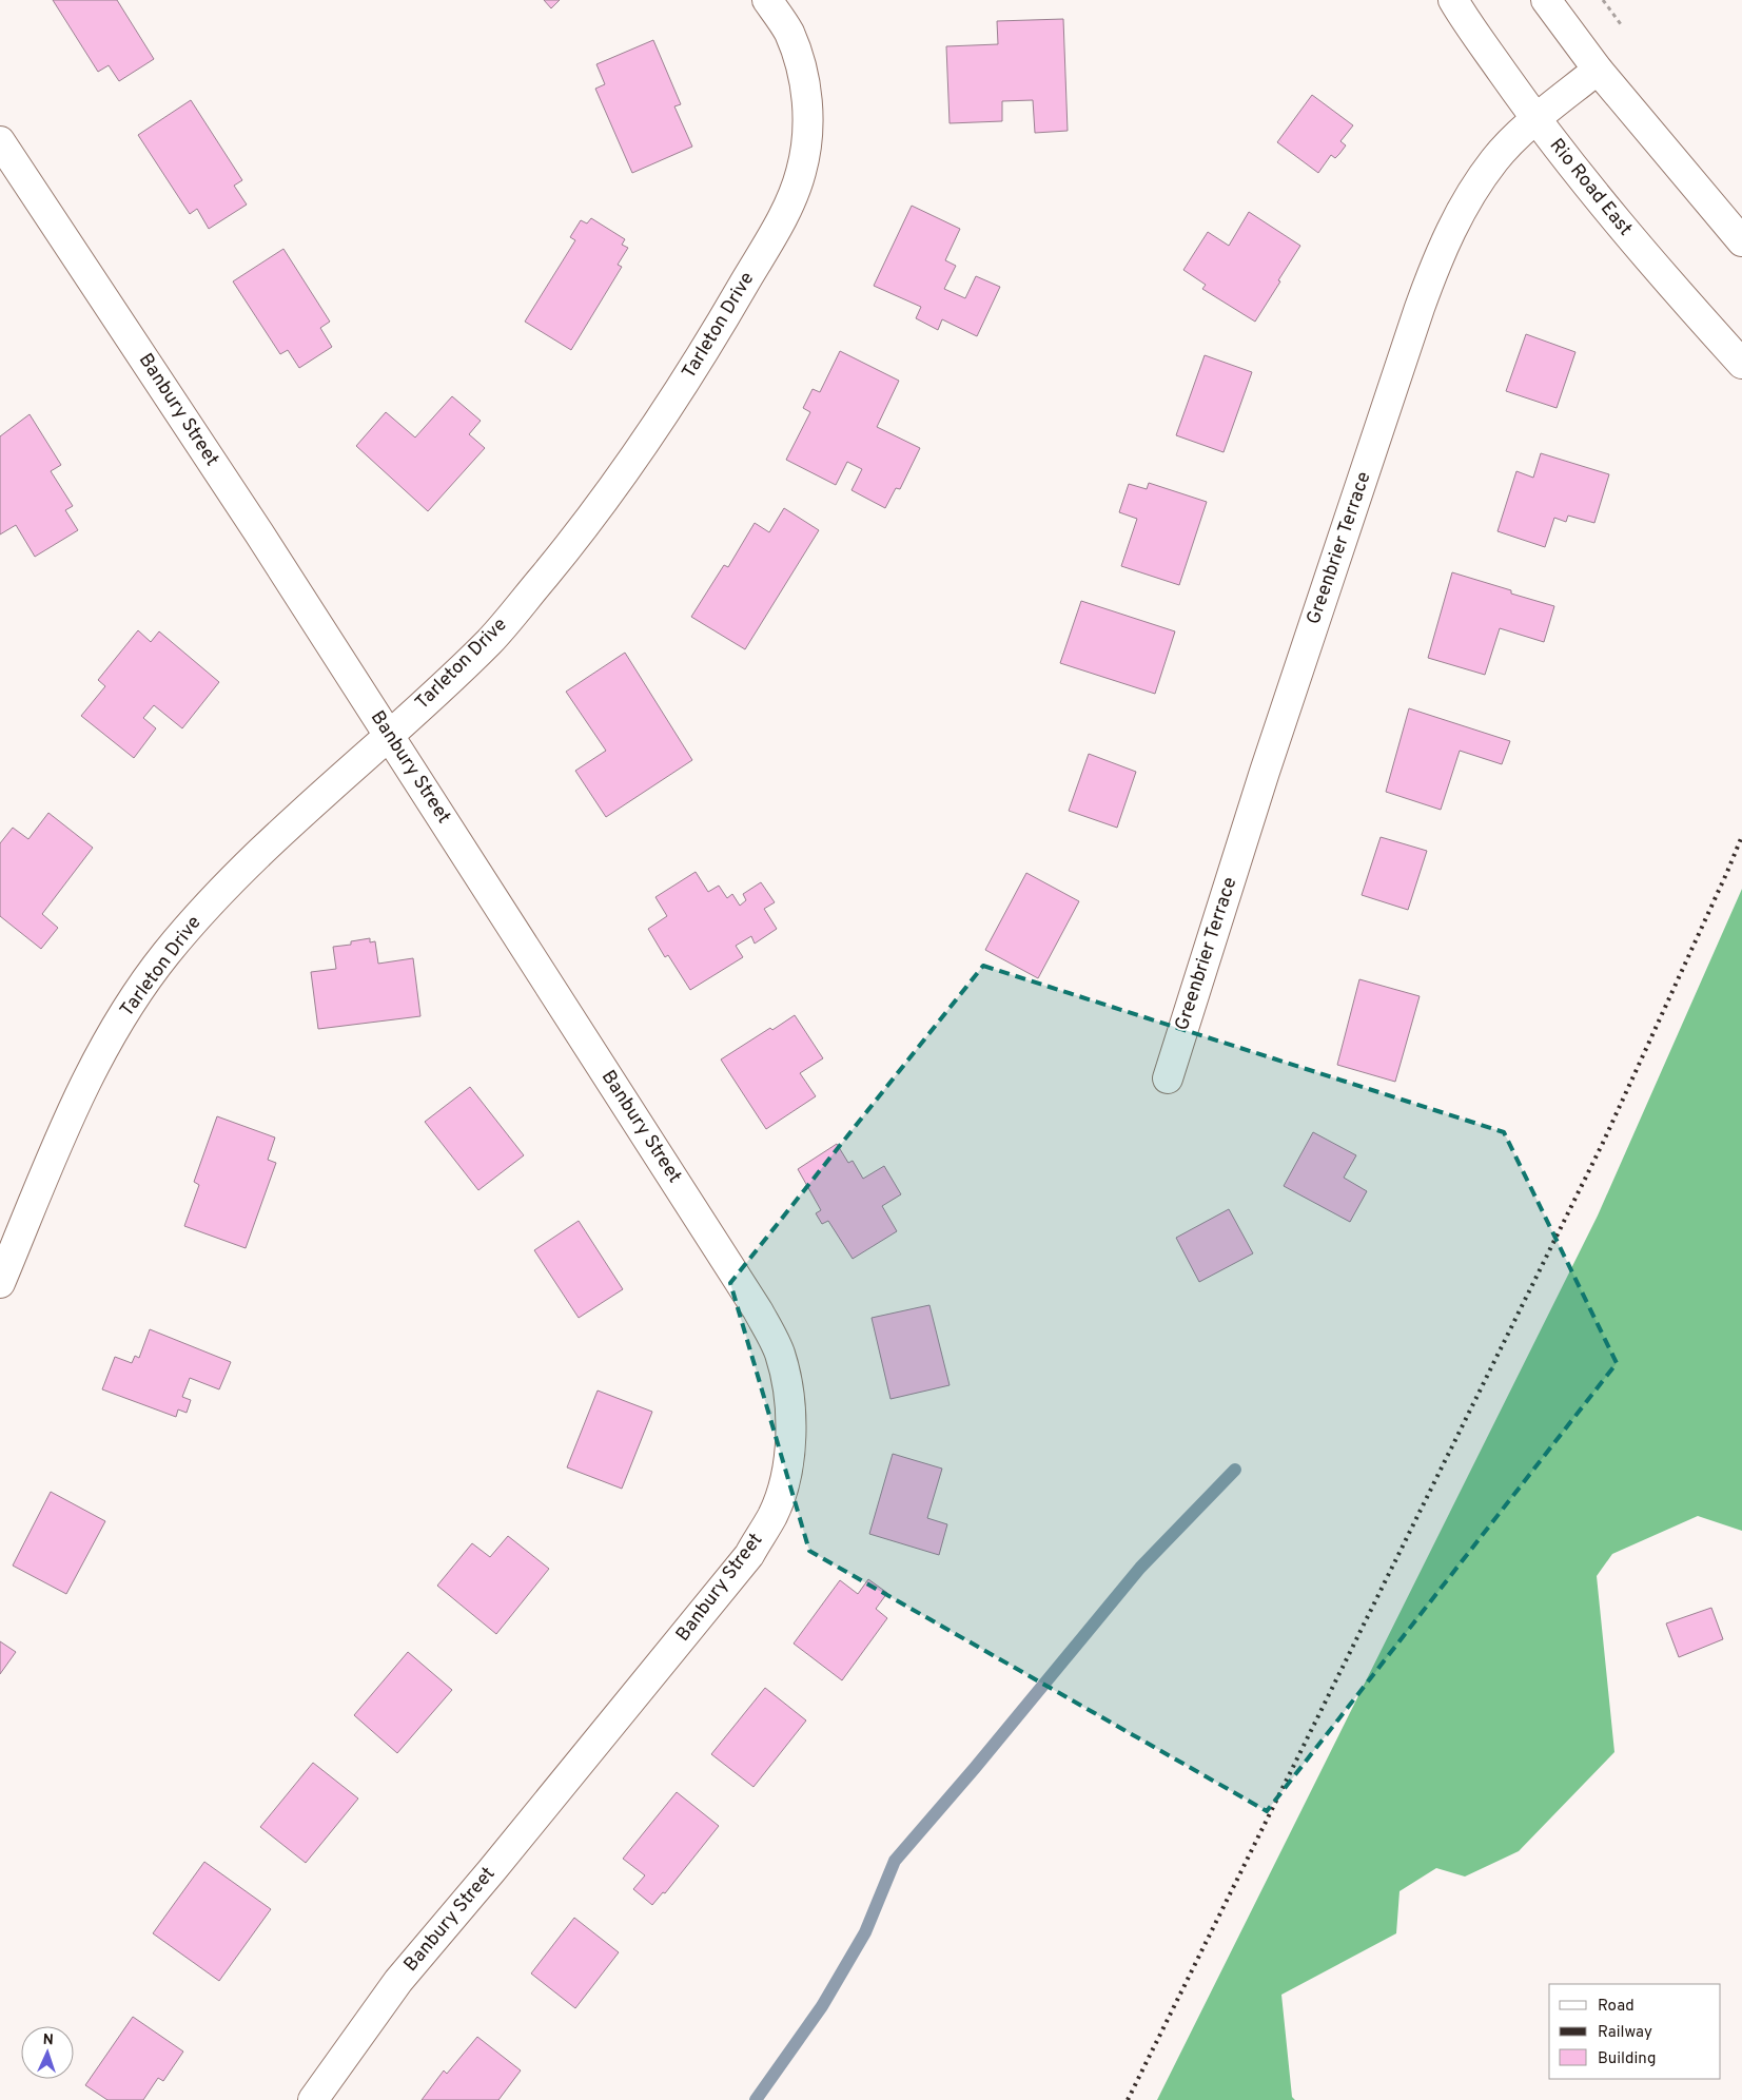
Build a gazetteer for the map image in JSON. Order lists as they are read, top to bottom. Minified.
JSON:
{"streets":{"street":["Rio Road East","Tarleton Drive","Banbury Street","Greenbrier Terrace"]},"crossings":[["Rio Road East","Greenbrier Terrace"],["Tarleton Drive","Banbury Street"]],"legend":["Road","Railway","Building"],"north":"top"}
